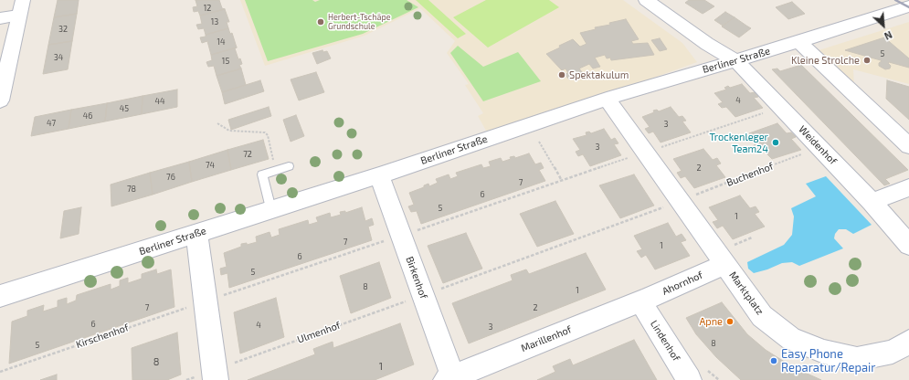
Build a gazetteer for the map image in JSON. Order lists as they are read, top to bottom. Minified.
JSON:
{"streets":{"street":["Berliner Straße","Weidenhof","Birkenhof","Ahornhof","Marktplatz","Marillenhof","Lindenhof"],"path":["Buchenhof","Ulmenhof","Kirschenhof"]},"crossings":[["Berliner Straße","Weidenhof"],["Berliner Straße","Birkenhof"],["Weidenhof","Buchenhof"],["Birkenhof","Ulmenhof"],["Birkenhof","Marillenhof"],["Ahornhof","Marktplatz"],["Ahornhof","Marillenhof"],["Ahornhof","Lindenhof"],["Marillenhof","Lindenhof"]],"places":["Herbert-Tschäpe Grundschule","Kleine Strolche","Spektakulum","Trockenleger Team24","Apne","Easy Phone Reparatur/Repair"],"house_numbers":["12","13","32","14","5","34","15","4","44","45","46","47","3","3","72","74","2","76","7","78","6","5","1","7","1","6","5","8","1","7","2","6","4","3","8","5","8","1"],"north":"bottom right"}
